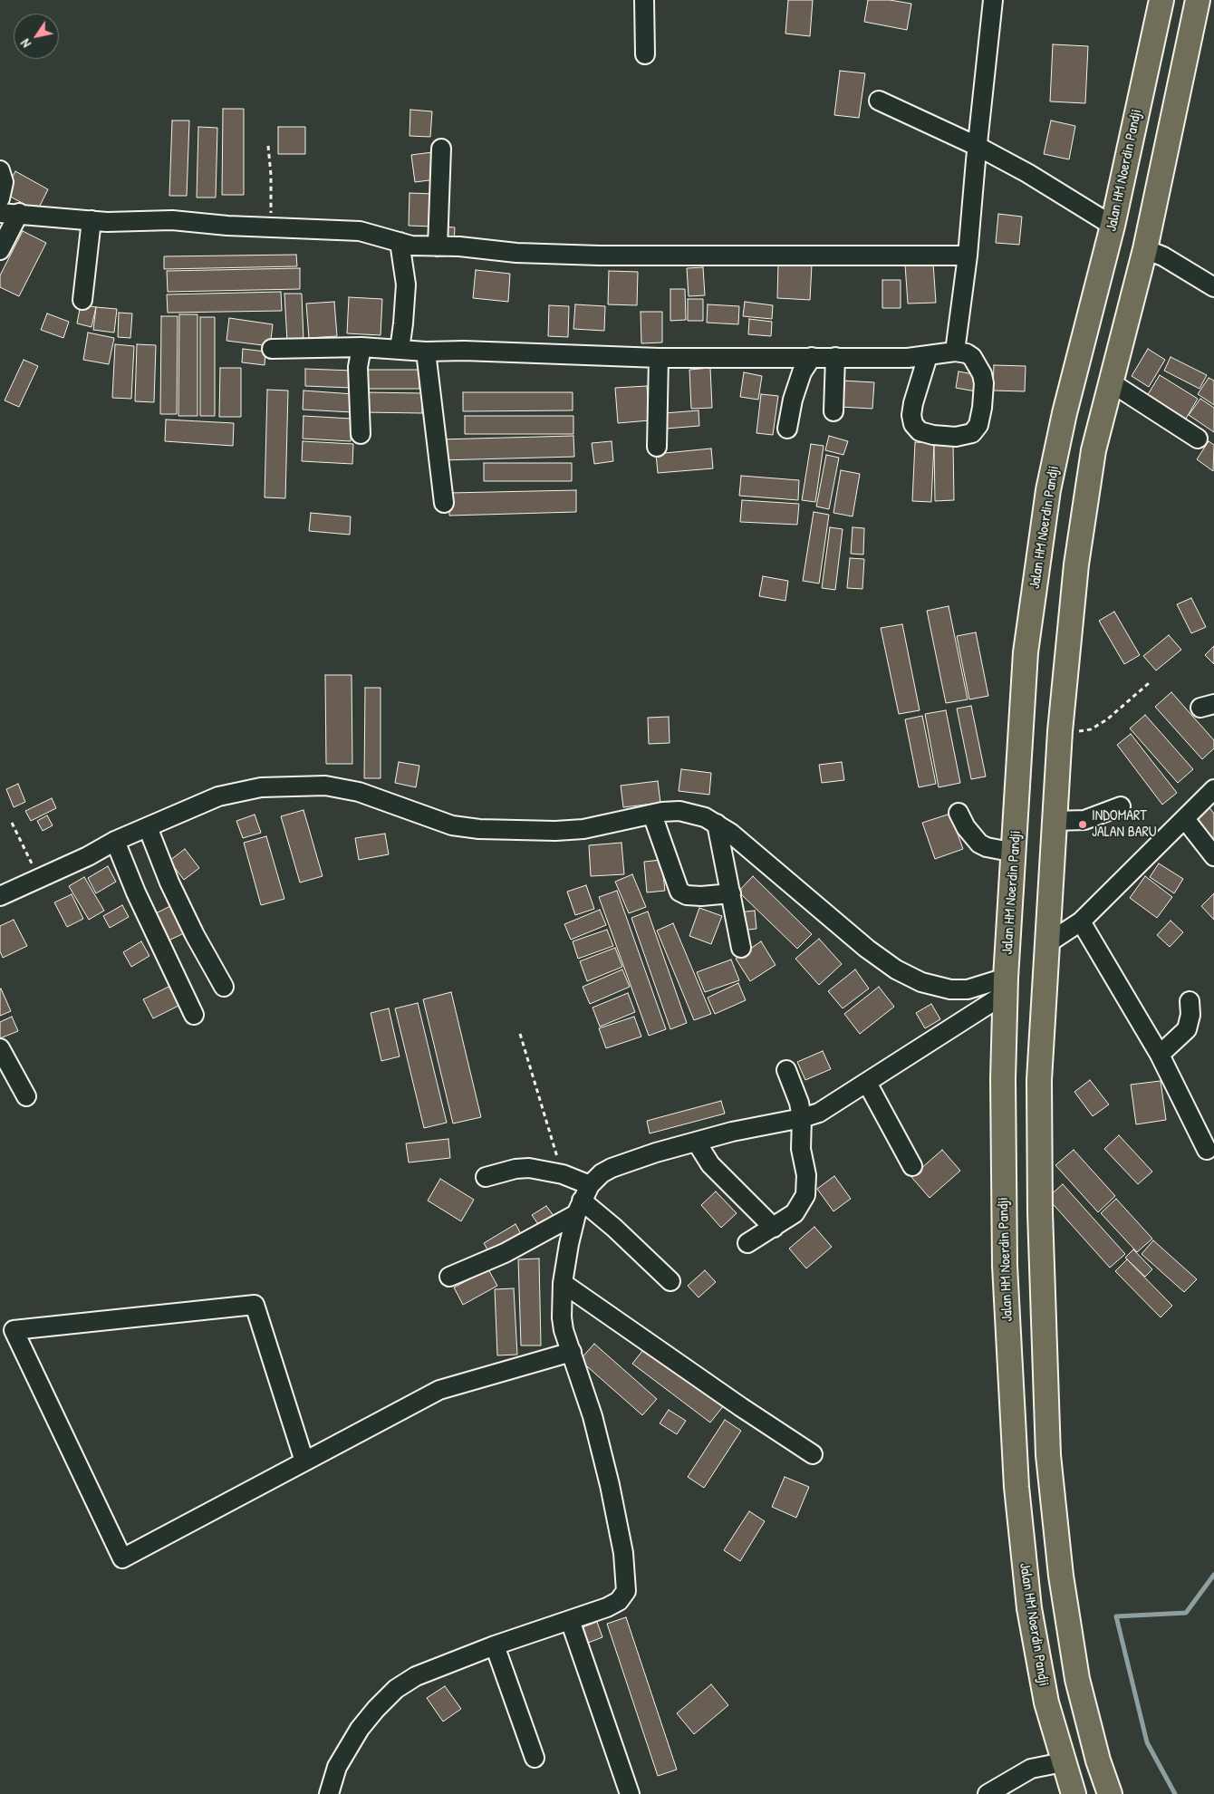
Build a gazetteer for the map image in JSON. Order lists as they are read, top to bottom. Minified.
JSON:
{"streets":{"main road":["Jalan HM Noerdin Pandji"]},"places":["INDOMART JALAN BARU"],"north":"bottom left"}
